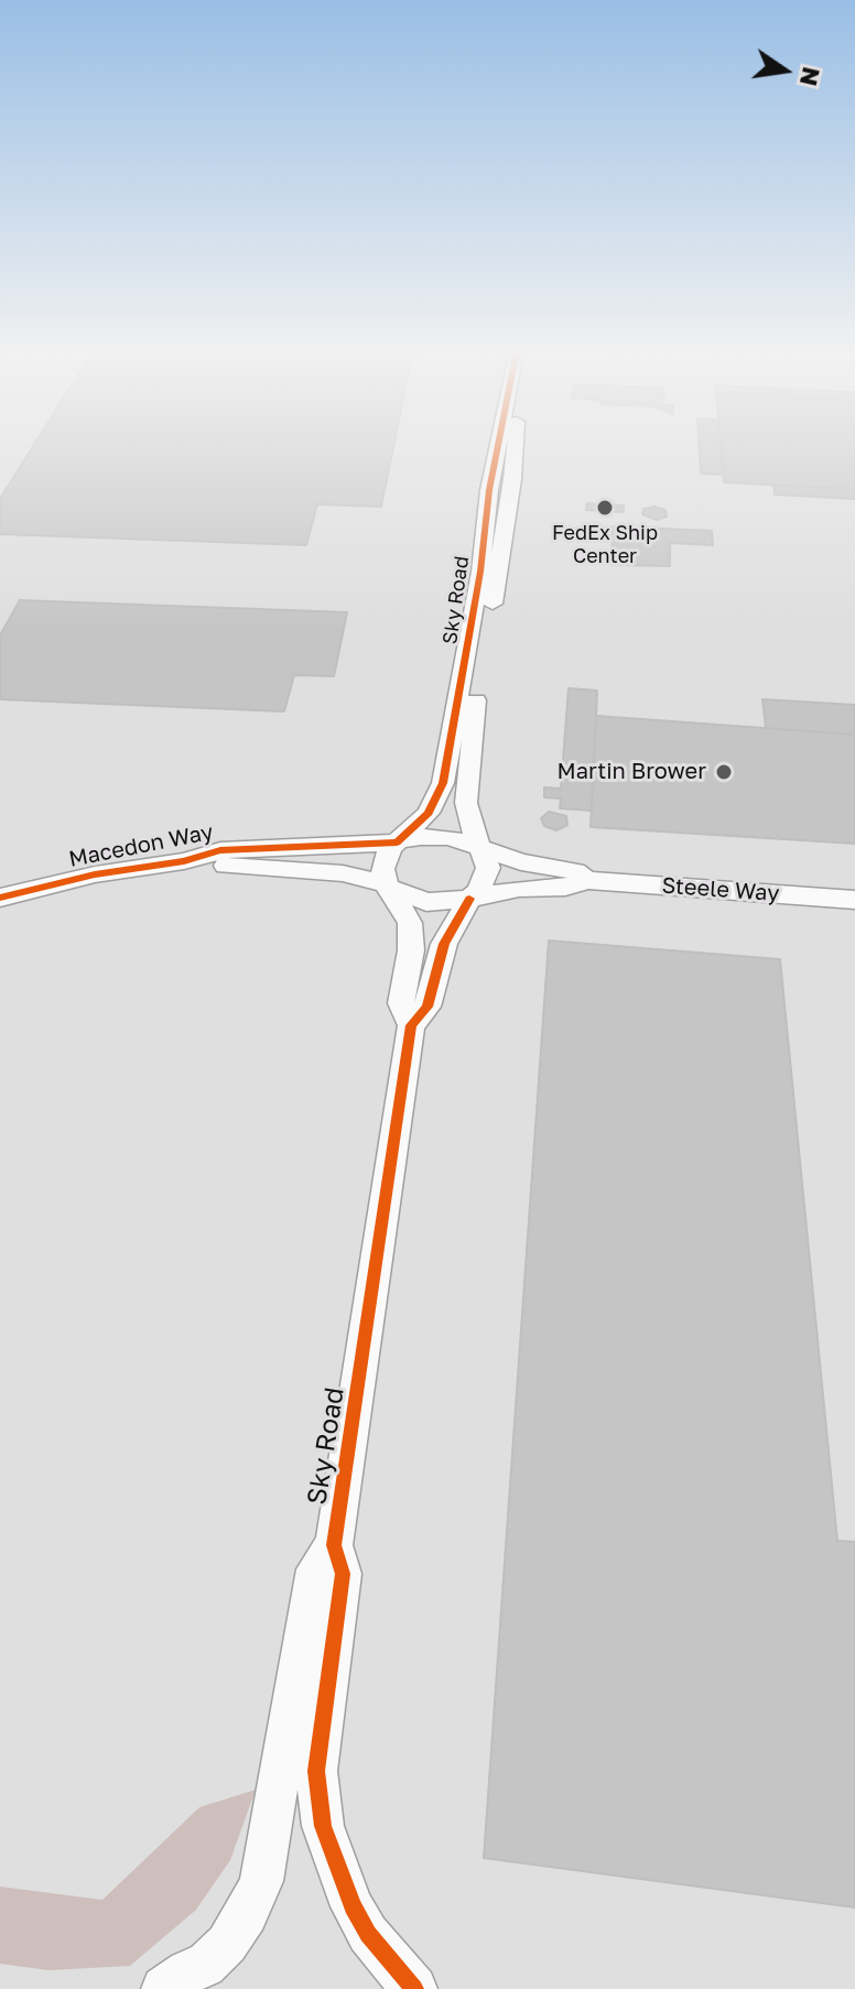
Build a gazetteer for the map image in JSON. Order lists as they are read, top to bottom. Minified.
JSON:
{"streets":{"street":["Sky Road","Macedon Way","Steele Way"]},"crossings":[["Sky Road","Macedon Way"],["Sky Road","Steele Way"],["Macedon Way","Steele Way"]],"places":["FedEx Ship Center","Martin Brower"],"north":"right"}
